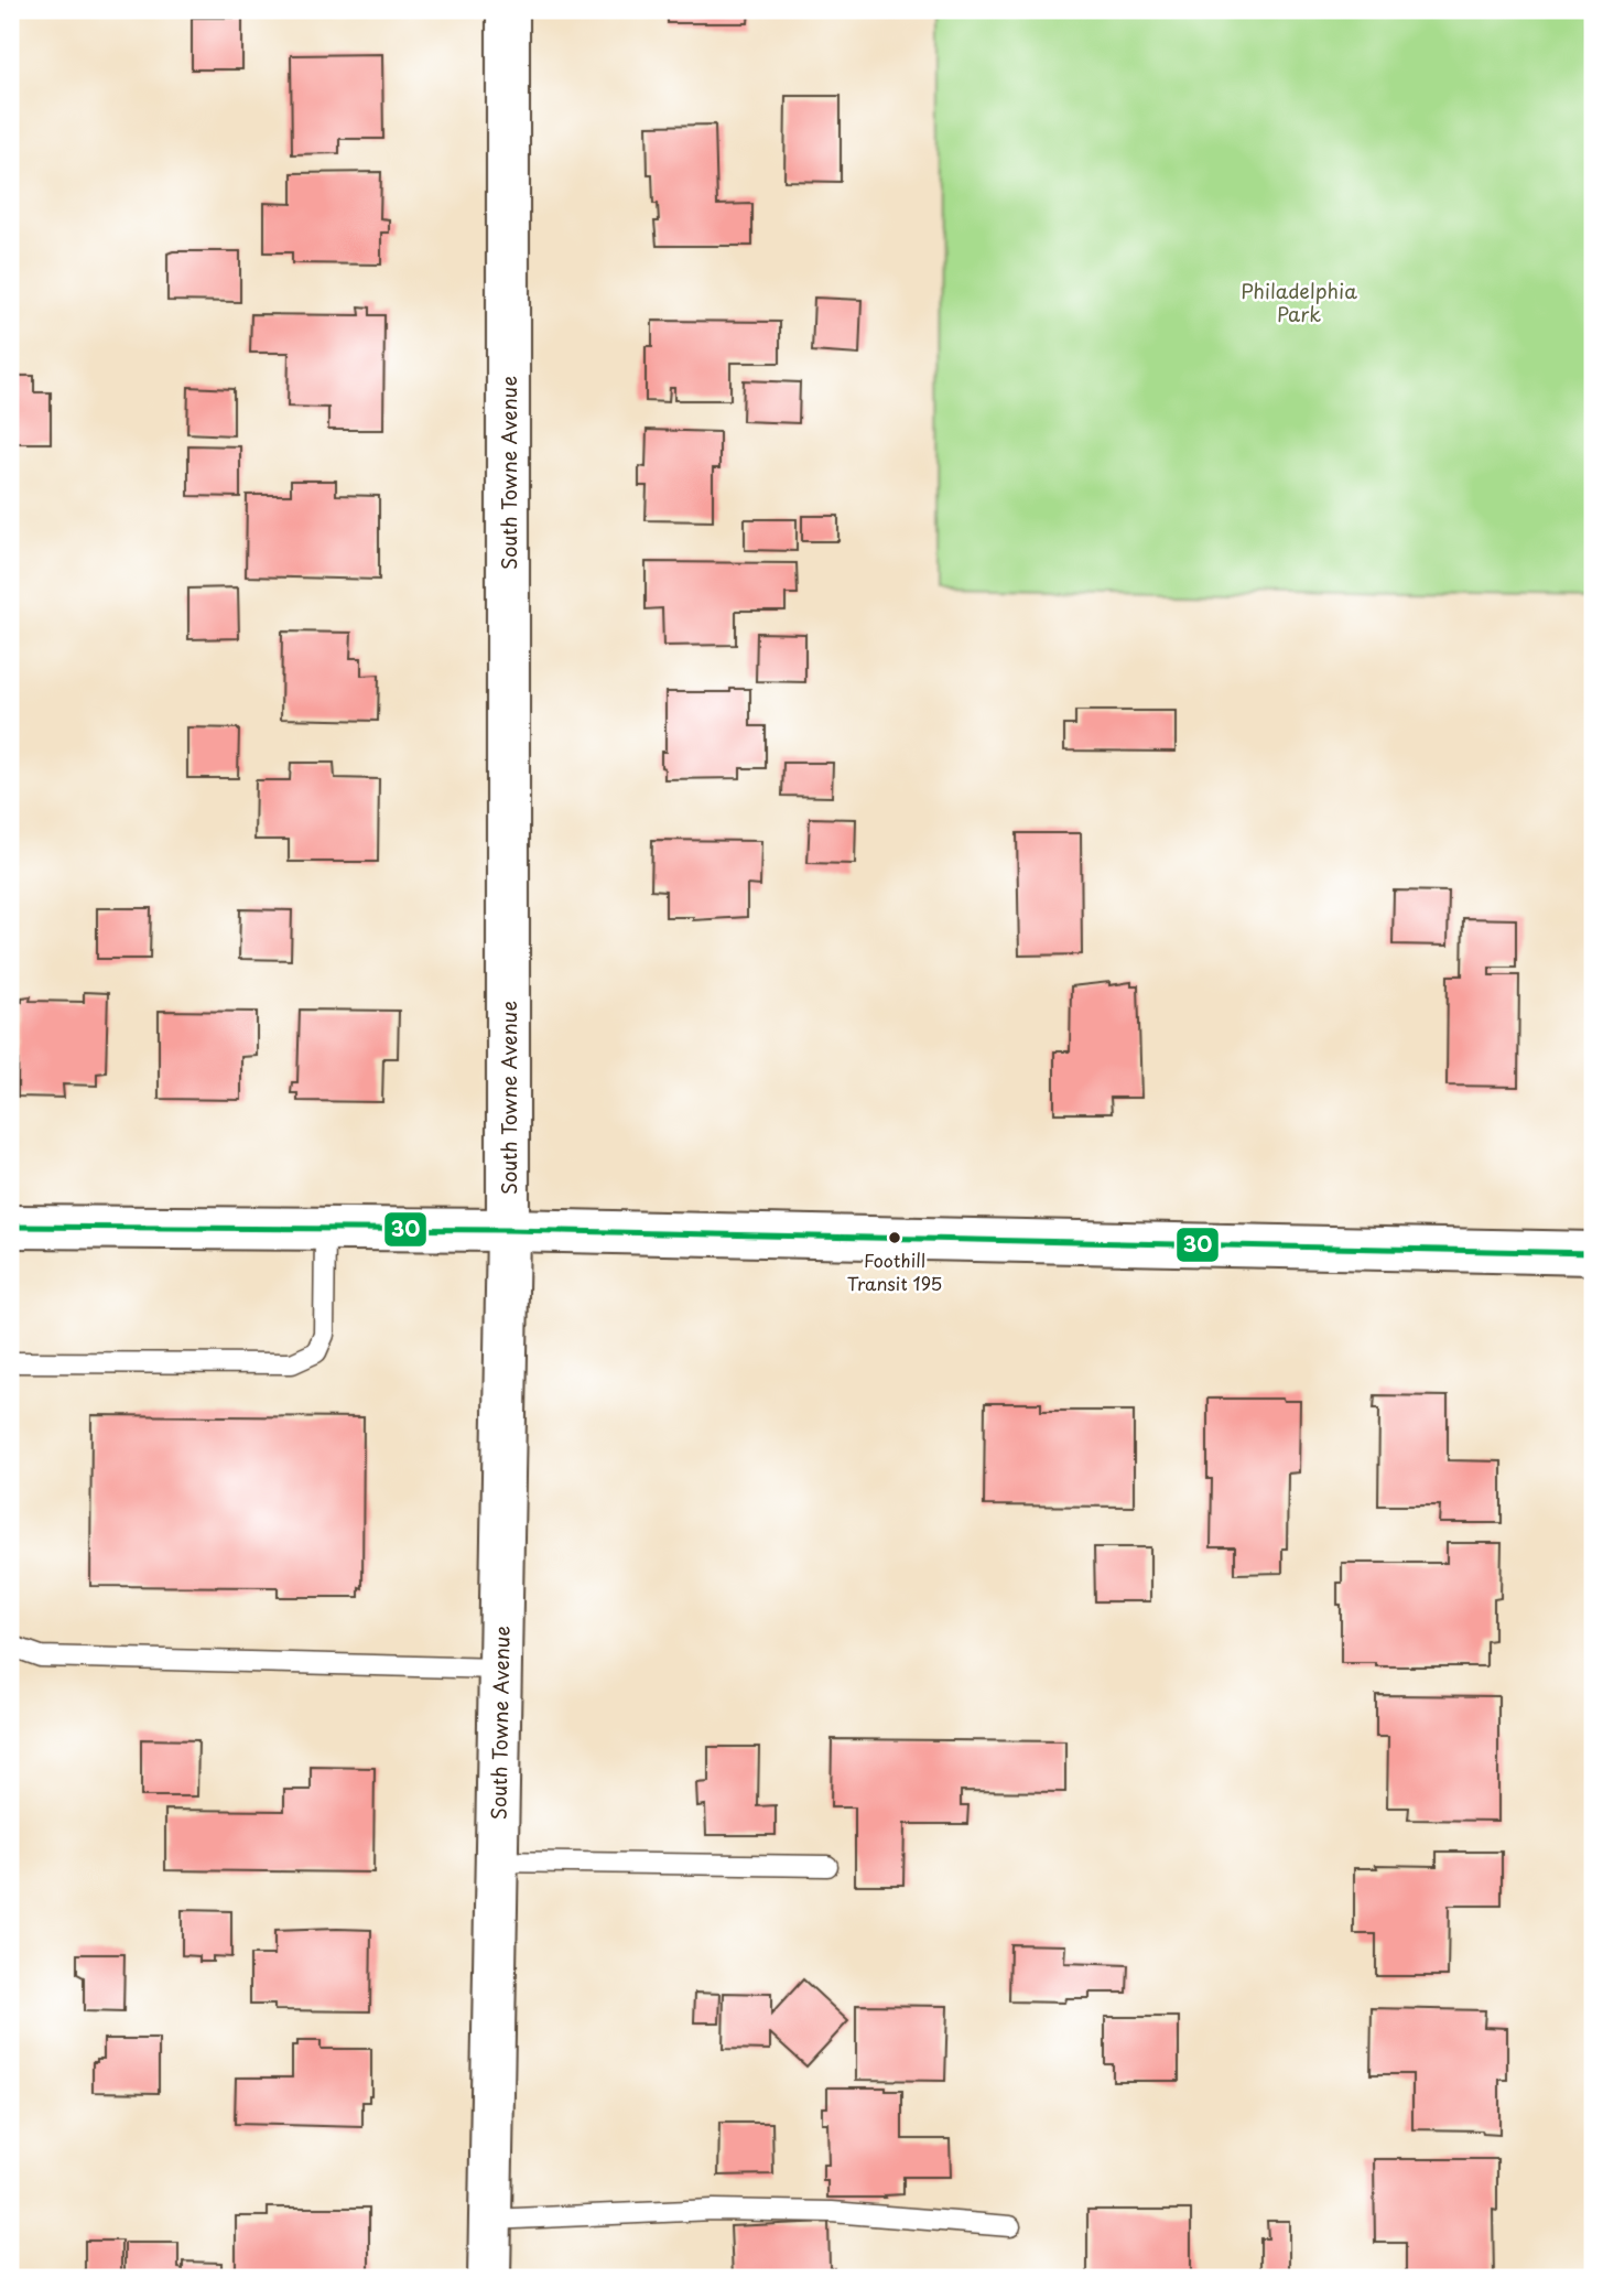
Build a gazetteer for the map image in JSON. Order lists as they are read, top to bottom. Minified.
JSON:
{"streets":{"street":["South Towne Avenue"]},"parks":["Philadelphia Park"],"places":["Foothill Transit 195"],"lines":["transit line 30"]}
